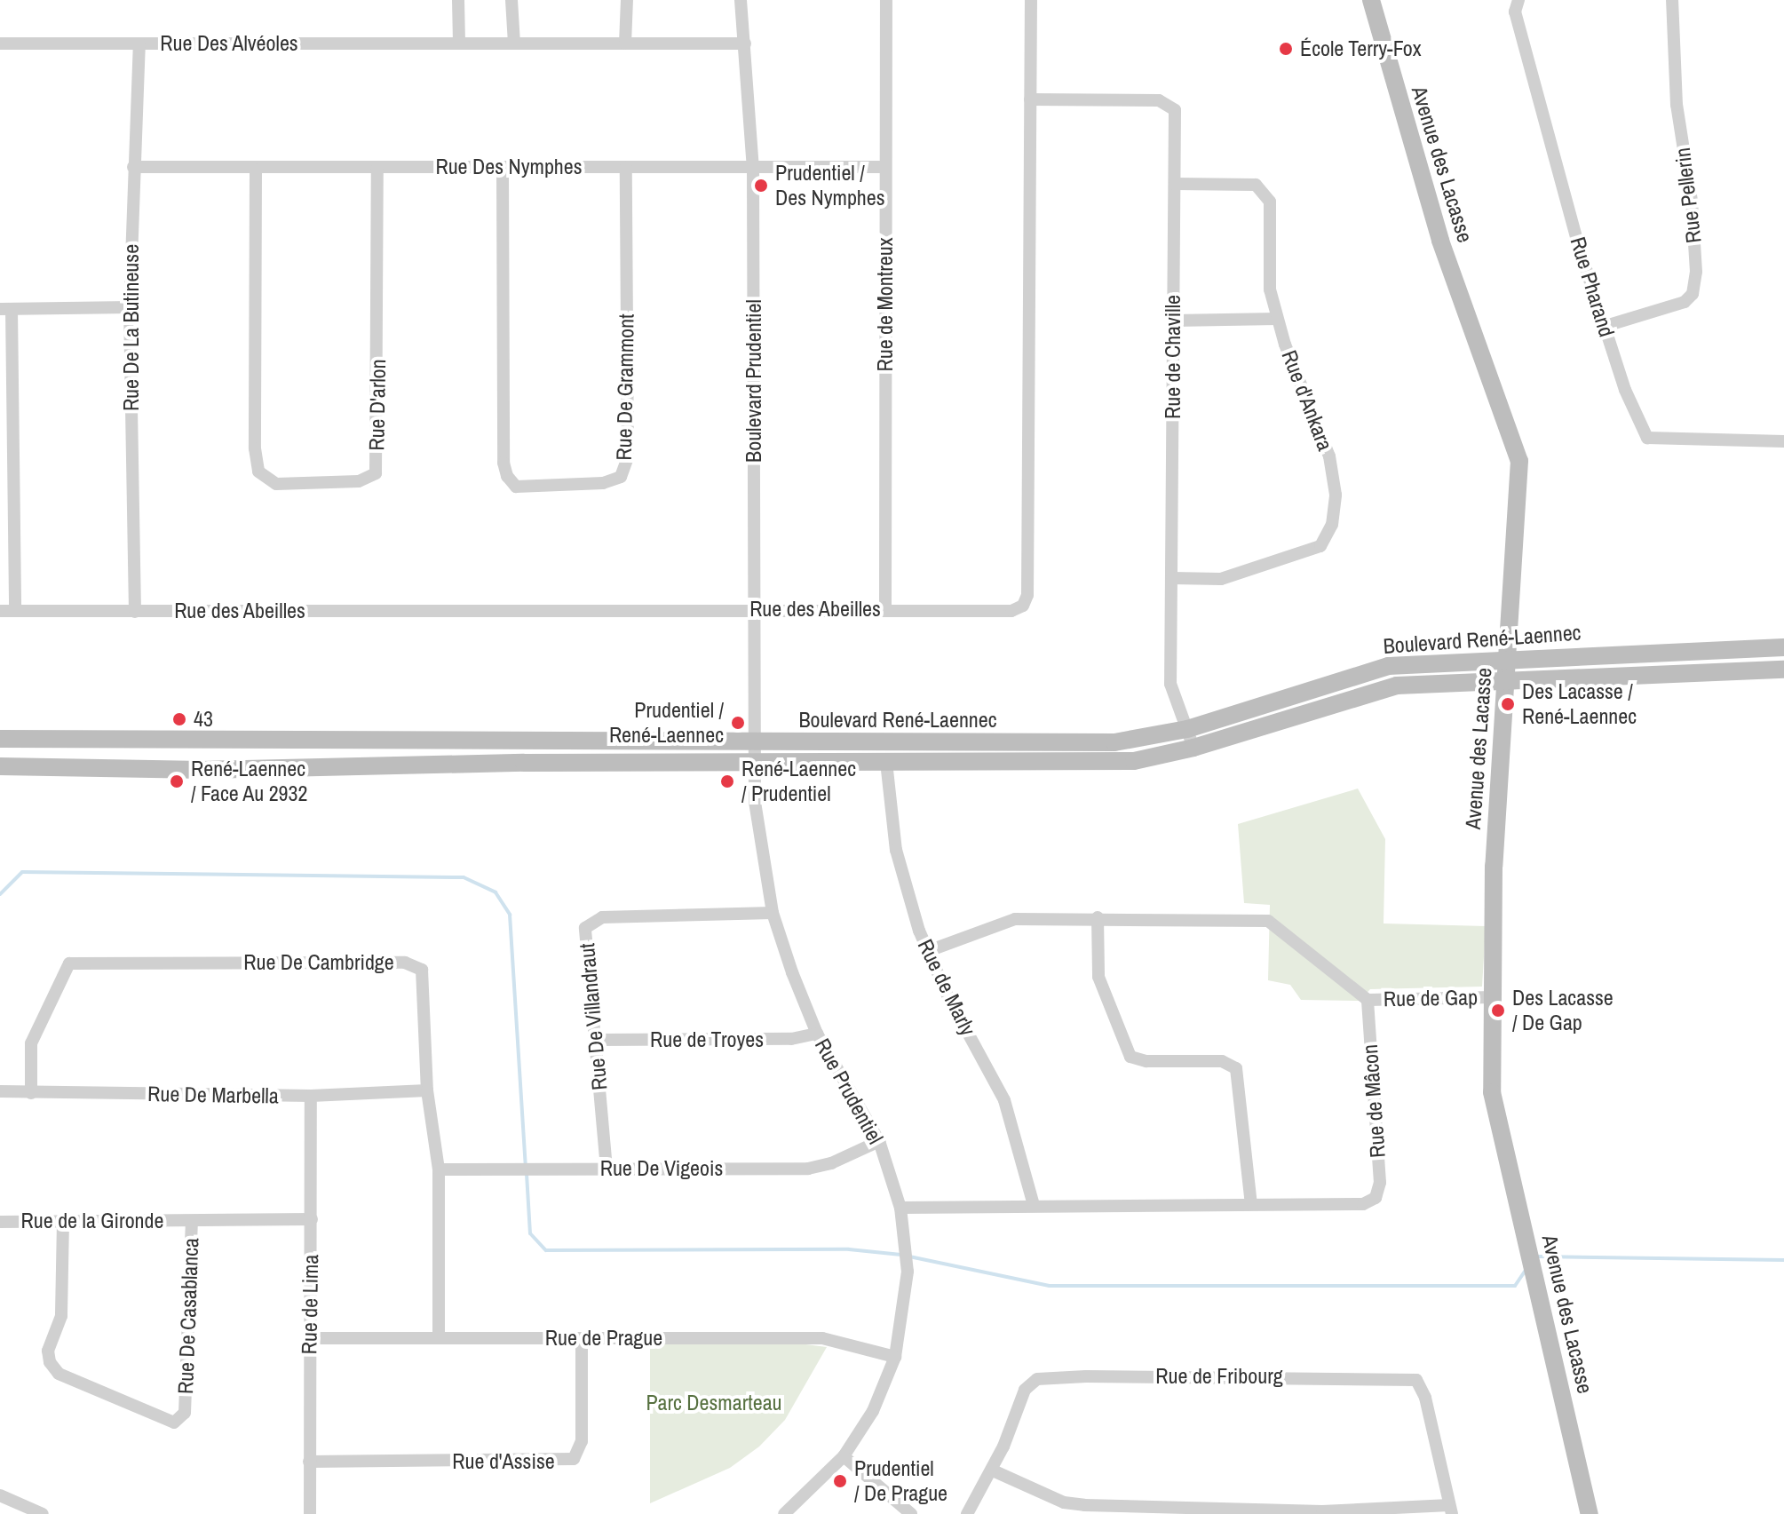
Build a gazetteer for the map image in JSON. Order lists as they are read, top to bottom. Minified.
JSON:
{"streets":{"street":["Rue Des Alvéoles","Avenue des Lacasse","Rue Des Nymphes","Rue Pellerin","Rue Pharand","Rue de Montreux","Rue De La Butineuse","Rue de Chaville","Boulevard Prudentiel","Rue De Grammont","Rue d'Ankara","Rue D'arlon","Rue des Abeilles","Boulevard René-Laennec","Rue De Cambridge","Rue de Marly","Rue de Gap","Rue De Villandraut","Rue de Troyes","Rue Prudentiel","Rue De Marbella","Rue de Mâcon","Rue De Vigeois","Rue de la Gironde","Rue de Lima","Rue De Casablanca","Rue de Prague","Rue de Fribourg","Rue d'Assise"]},"crossings":[["Rue Des Alvéoles","Rue De La Butineuse"],["Rue Des Alvéoles","Boulevard Prudentiel"],["Avenue des Lacasse","Boulevard René-Laennec"],["Avenue des Lacasse","Rue de Gap"],["Rue Des Nymphes","Rue de Montreux"],["Rue Des Nymphes","Rue De La Butineuse"],["Rue Des Nymphes","Boulevard Prudentiel"],["Rue Des Nymphes","Rue De Grammont"],["Rue Des Nymphes","Rue D'arlon"],["Rue Pellerin","Rue Pharand"],["Rue de Montreux","Rue des Abeilles"],["Rue De La Butineuse","Rue des Abeilles"],["Rue de Chaville","Rue d'Ankara"],["Rue de Chaville","Rue des Abeilles"],["Rue de Chaville","Boulevard René-Laennec"],["Boulevard Prudentiel","Rue des Abeilles"],["Boulevard Prudentiel","Boulevard René-Laennec"],["Boulevard Prudentiel","Rue Prudentiel"],["Boulevard René-Laennec","Rue de Marly"],["Boulevard René-Laennec","Rue Prudentiel"],["Rue De Cambridge","Rue De Marbella"],["Rue De Cambridge","Rue De Vigeois"],["Rue De Cambridge","Rue de Prague"],["Rue de Marly","Rue de Mâcon"],["Rue de Gap","Rue de Mâcon"],["Rue De Villandraut","Rue de Troyes"],["Rue De Villandraut","Rue Prudentiel"],["Rue De Villandraut","Rue De Vigeois"],["Rue de Troyes","Rue Prudentiel"],["Rue Prudentiel","Rue de Mâcon"],["Rue Prudentiel","Rue De Vigeois"],["Rue Prudentiel","Rue de Prague"],["Rue De Marbella","Rue de Lima"],["Rue de la Gironde","Rue de Lima"],["Rue de la Gironde","Rue De Casablanca"],["Rue de Lima","Rue de Prague"],["Rue de Lima","Rue d'Assise"],["Rue de Prague","Rue d'Assise"]],"parks":["Parc Desmarteau"],"places":["École Terry-Fox","Prudentiel / Des Nymphes","Des Lacasse / René-Laennec","43","Prudentiel / René-Laennec","René-Laennec / Face Au 2932","René-Laennec / Prudentiel","Des Lacasse / De Gap","Prudentiel / De Prague"]}
